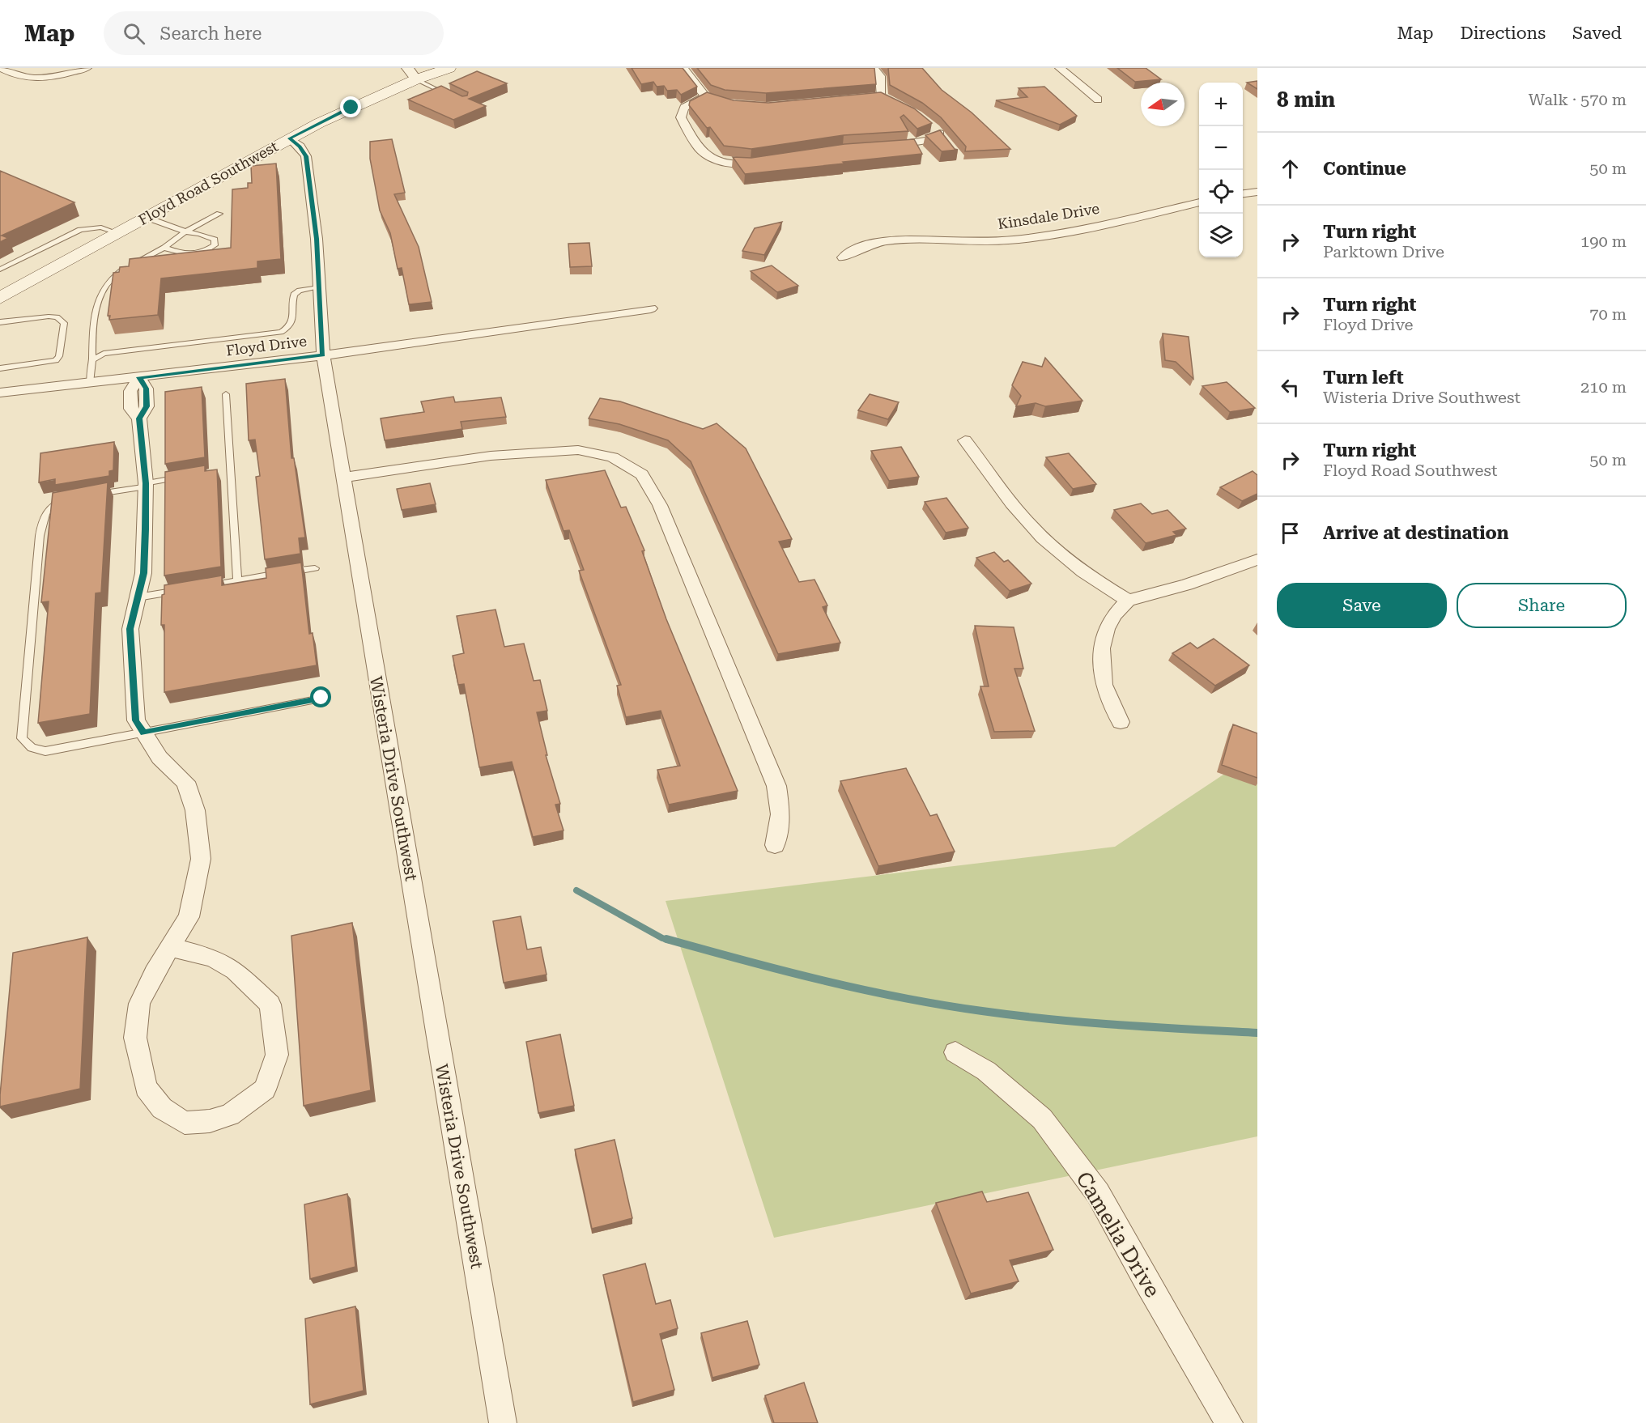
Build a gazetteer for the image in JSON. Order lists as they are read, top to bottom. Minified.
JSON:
{"streets":{"main road":["Floyd Road Southwest"],"street":["Kinsdale Drive","Floyd Drive","Wisteria Drive Southwest","Camelia Drive"]},"crossings":[["Floyd Road Southwest","Wisteria Drive Southwest"],["Floyd Drive","Wisteria Drive Southwest"]],"north":"left","page":{"header":"Map","search":"Search here","nav":["Map","Directions","Saved"],"heading":["8 min","Walk · 570 m"],"map_buttons":["+","−"],"list":[["Continue","50 m"],["Turn right","Parktown Drive","190 m"],["Turn right","Floyd Drive","70 m"],["Turn left","Wisteria Drive Southwest","210 m"],["Turn right","Floyd Road Southwest","50 m"],"Arrive at destination"],"buttons":["Save","Share"]}}
